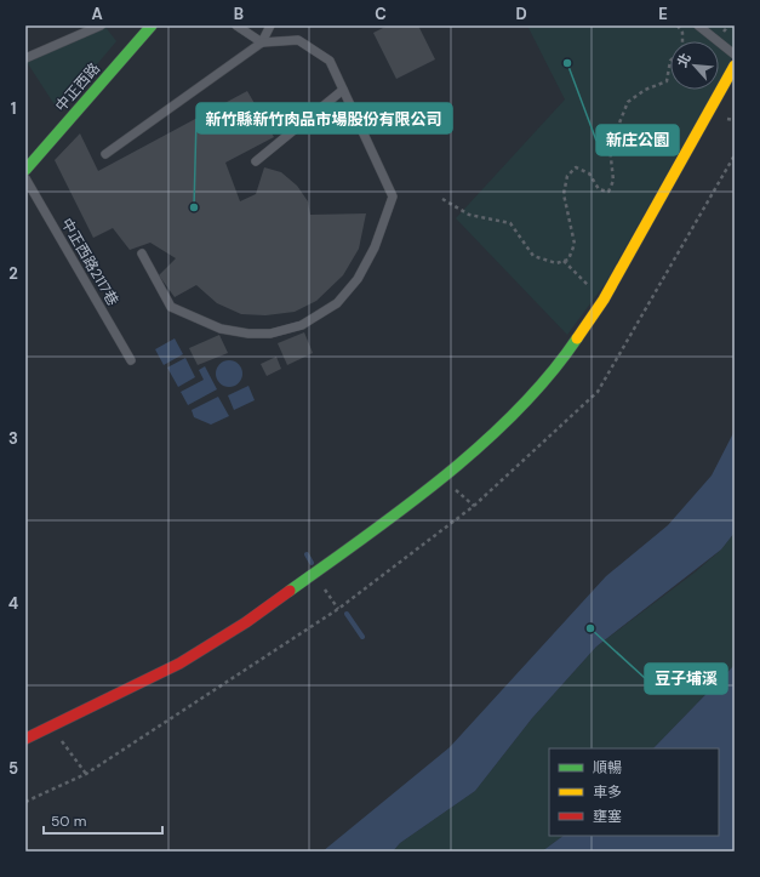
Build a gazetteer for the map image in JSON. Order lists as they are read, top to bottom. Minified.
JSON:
{"streets":{"street":["中正西路"],"lane":["中正西路2117巷"]},"places":["新庄公園","新竹縣新竹肉品市場股份有限公司","豆子埔溪"],"legend":["順暢","車多","壅塞"],"scale_bar":"50 m","north":"top left","grid":{"columns":["A","B","C","D","E"],"rows":["1","2","3","4","5"]}}
